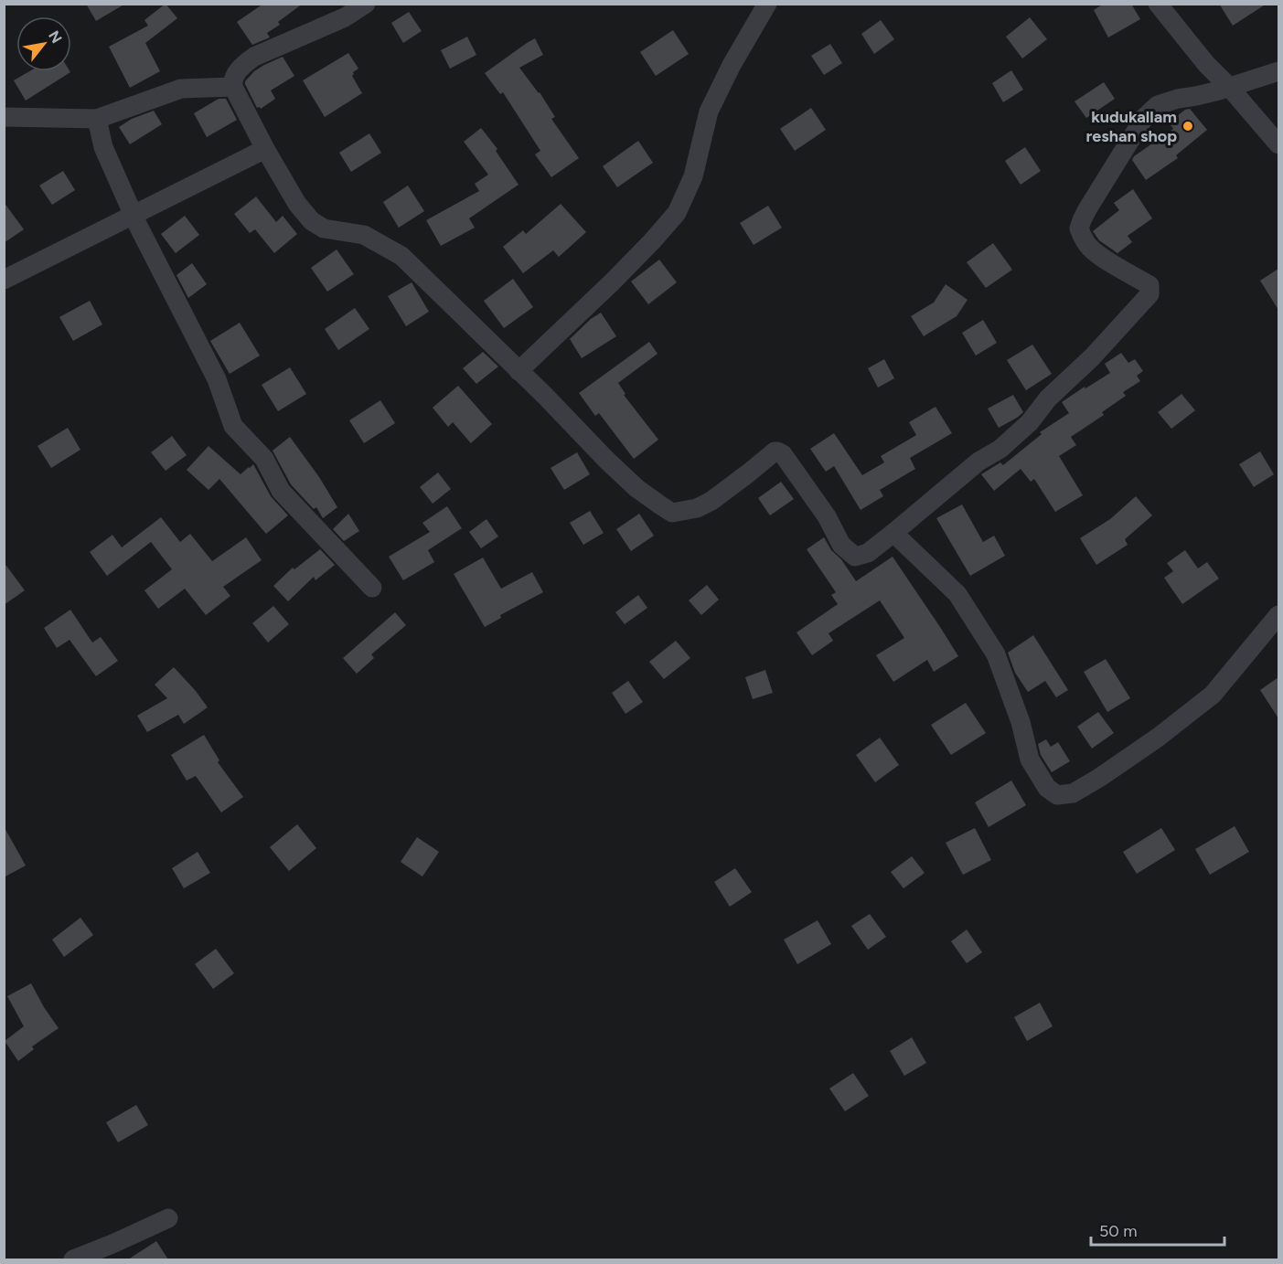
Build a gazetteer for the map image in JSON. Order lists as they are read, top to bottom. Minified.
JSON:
{"places":["kudukallam reshan shop"],"scale_bar":"50 m","north":"top right"}
